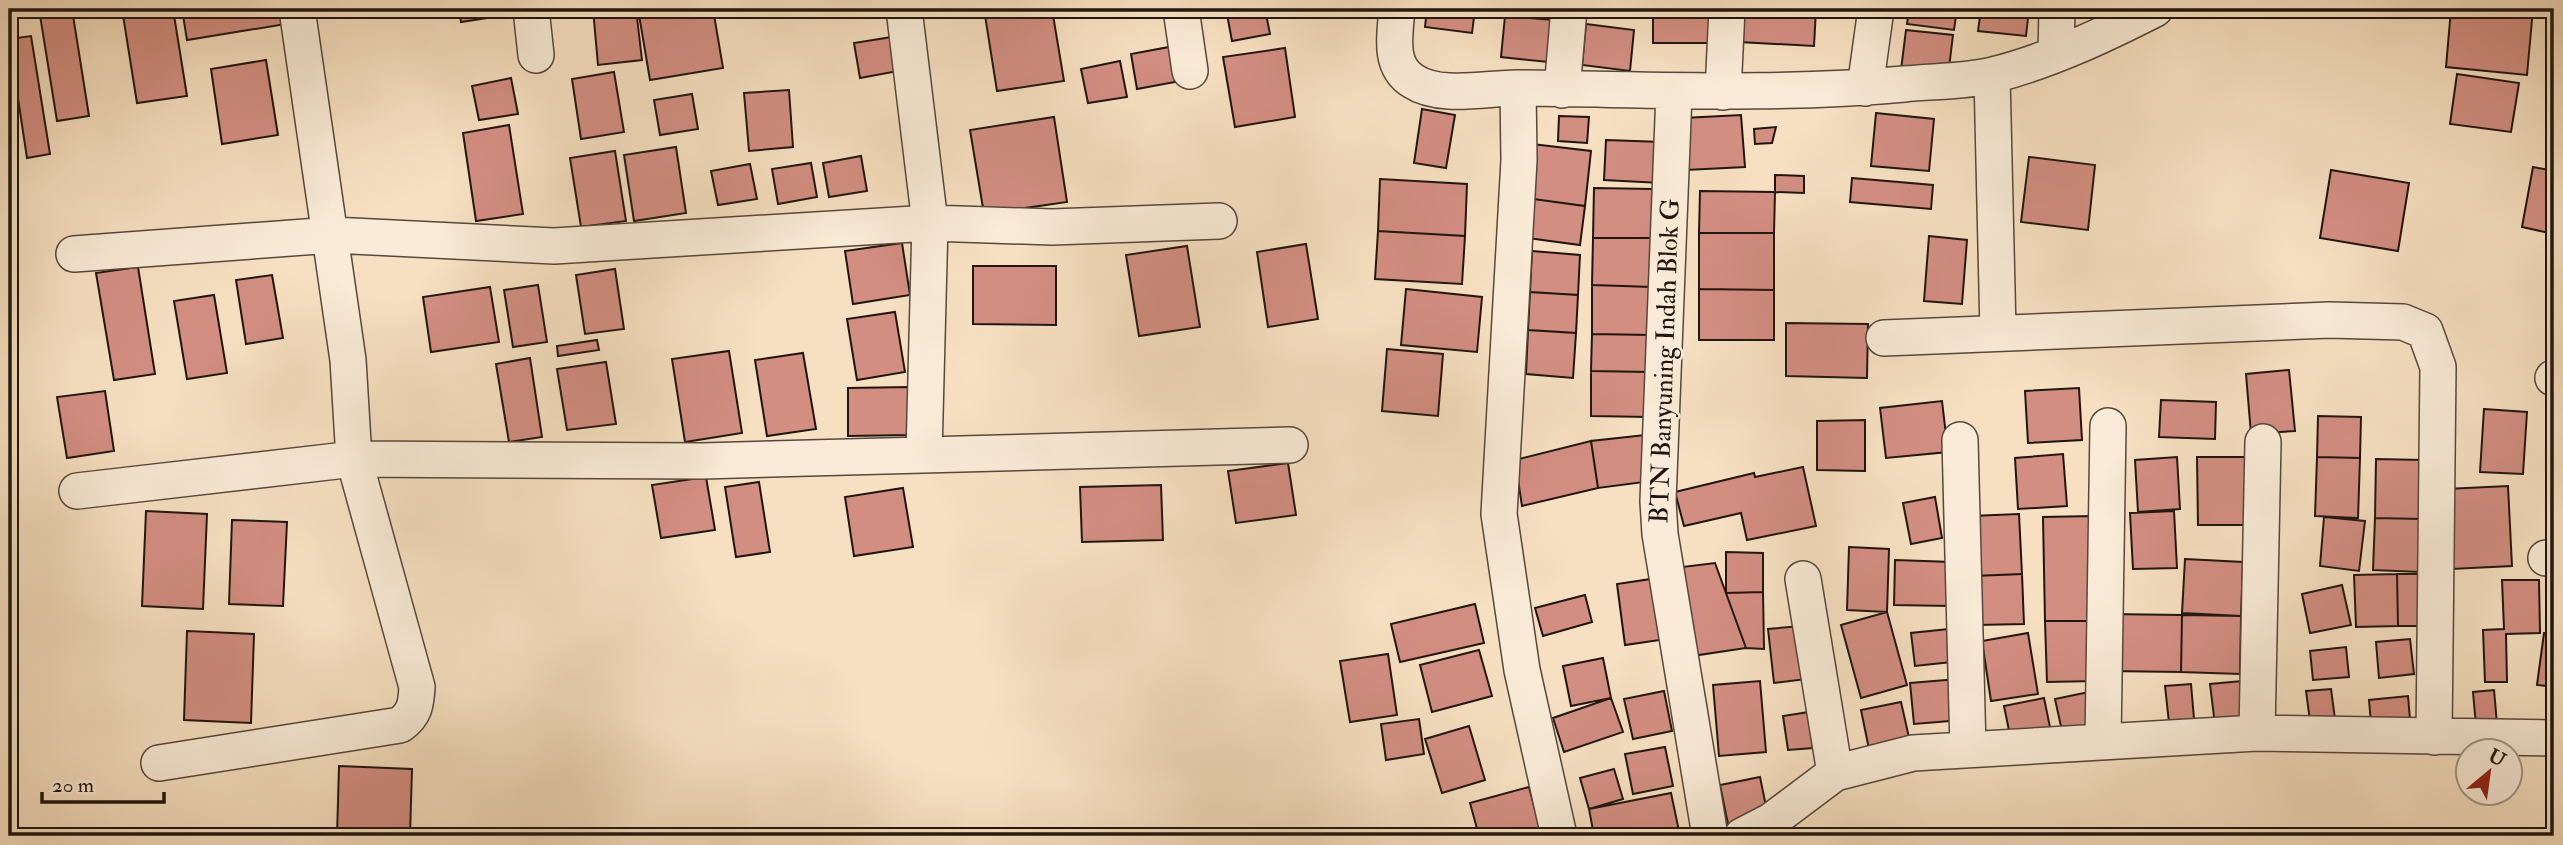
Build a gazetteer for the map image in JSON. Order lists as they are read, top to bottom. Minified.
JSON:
{"streets":{"street":["BTN Banyuning Indah Blok G"]},"scale_bar":"20 m","north":"top right"}
